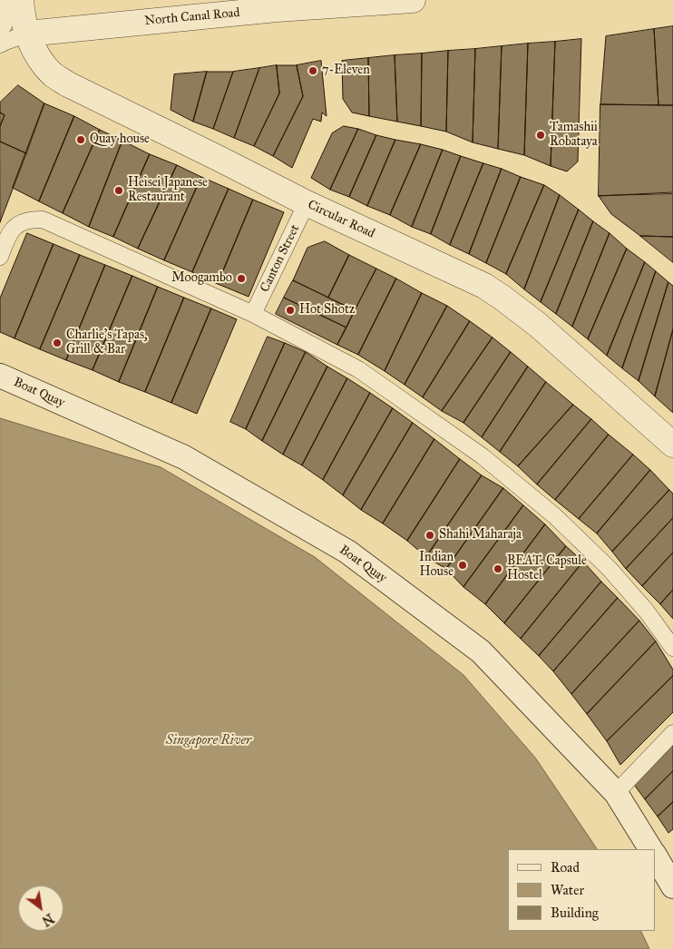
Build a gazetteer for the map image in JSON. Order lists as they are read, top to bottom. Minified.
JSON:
{"streets":{"street":["North Canal Road","Circular Road","Boat Quay"],"lane":["Canton Street"]},"crossings":[["North Canal Road","Circular Road"],["Circular Road","Canton Street"]],"water":["Singapore River"],"places":["7-Eleven","Tamashii Robataya","Quay house","Heisei Japanese Restaurant","Moogambo","Hot Shotz","Charlie's Tapas, Grill & Bar","Shahi Maharaja","Indian House","BEAT. Capsule Hostel"],"legend":["Road","Water","Building"],"north":"bottom right"}
